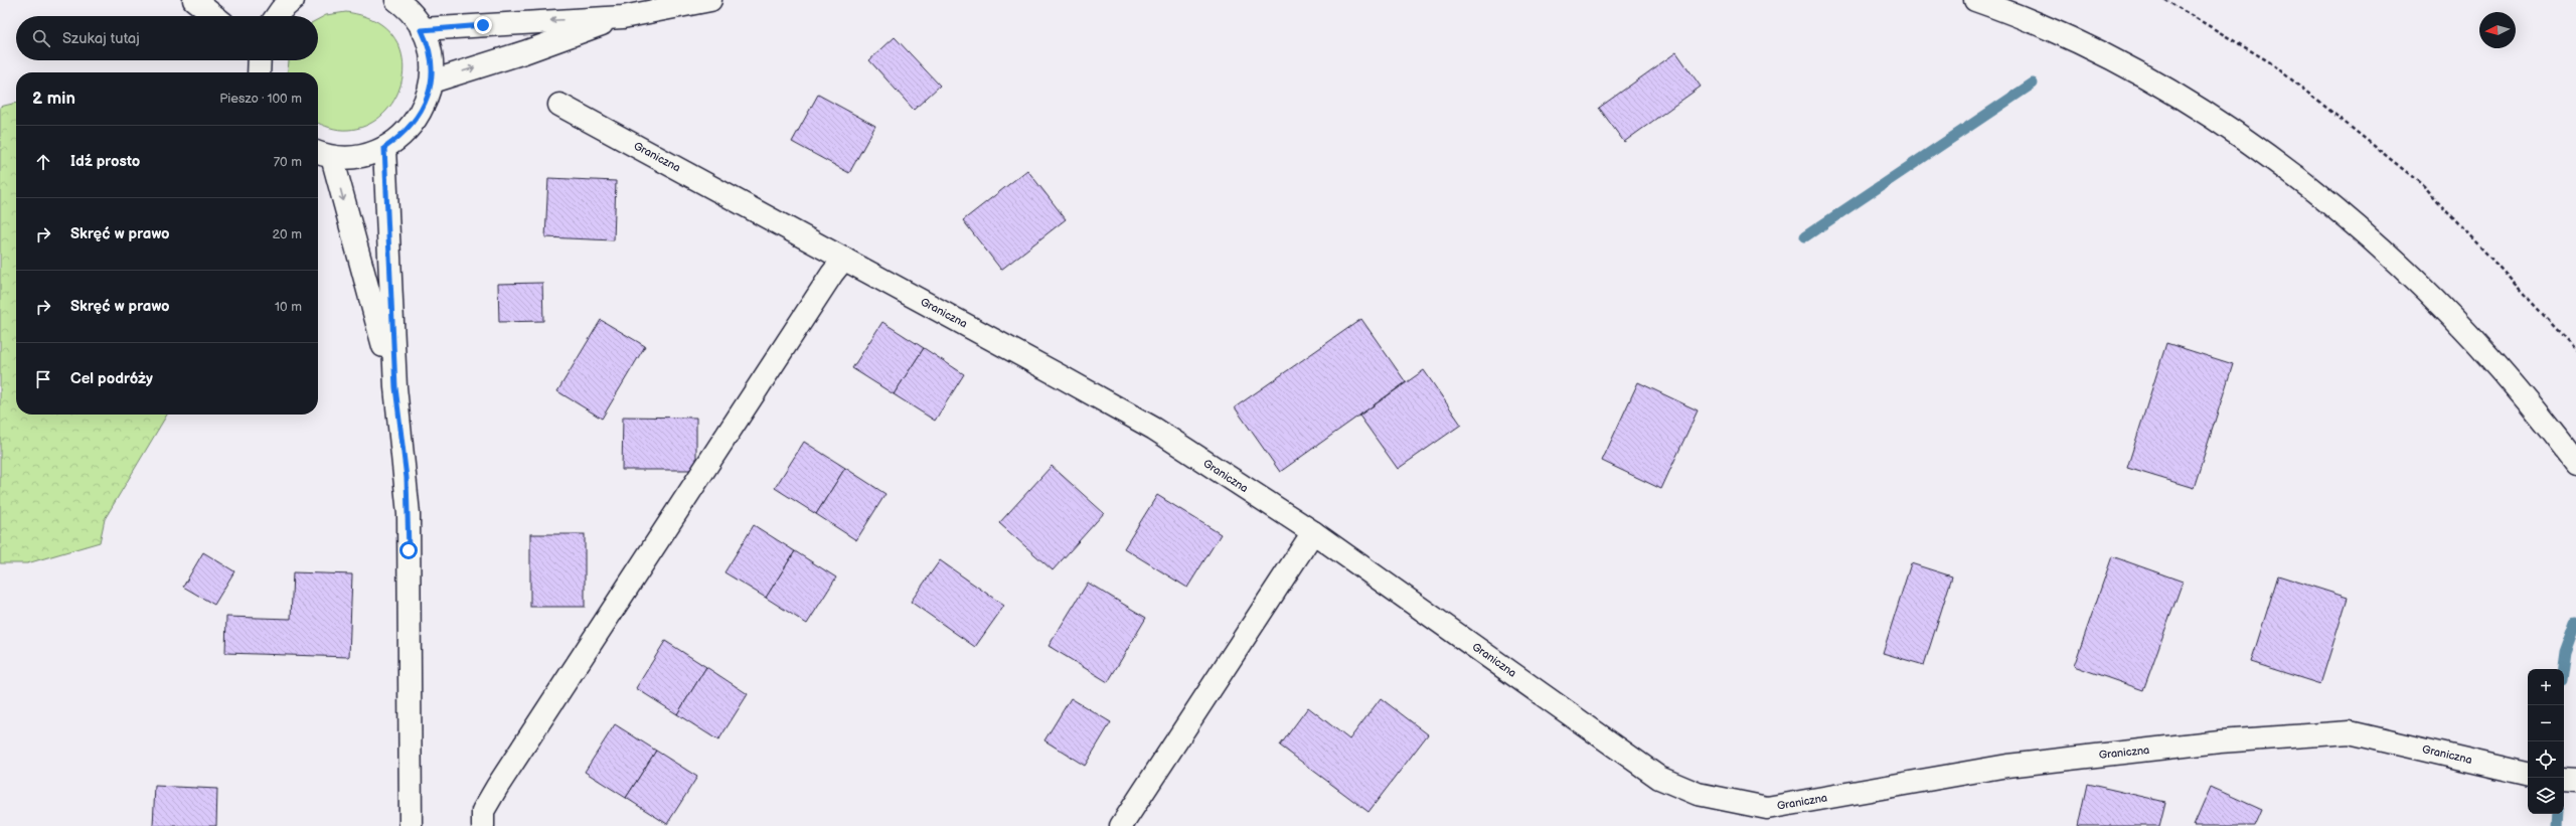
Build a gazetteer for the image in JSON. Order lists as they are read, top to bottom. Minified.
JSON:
{"streets":{"main road":["Graniczna"]},"north":"left","page":{"search":"Szukaj tutaj","heading":["2 min","Pieszo · 100 m"],"list":[["Idź prosto","70 m"],["Skręć w prawo","20 m"],["Skręć w prawo","10 m"],"Cel podróży"],"map_buttons":["+","−"]}}
